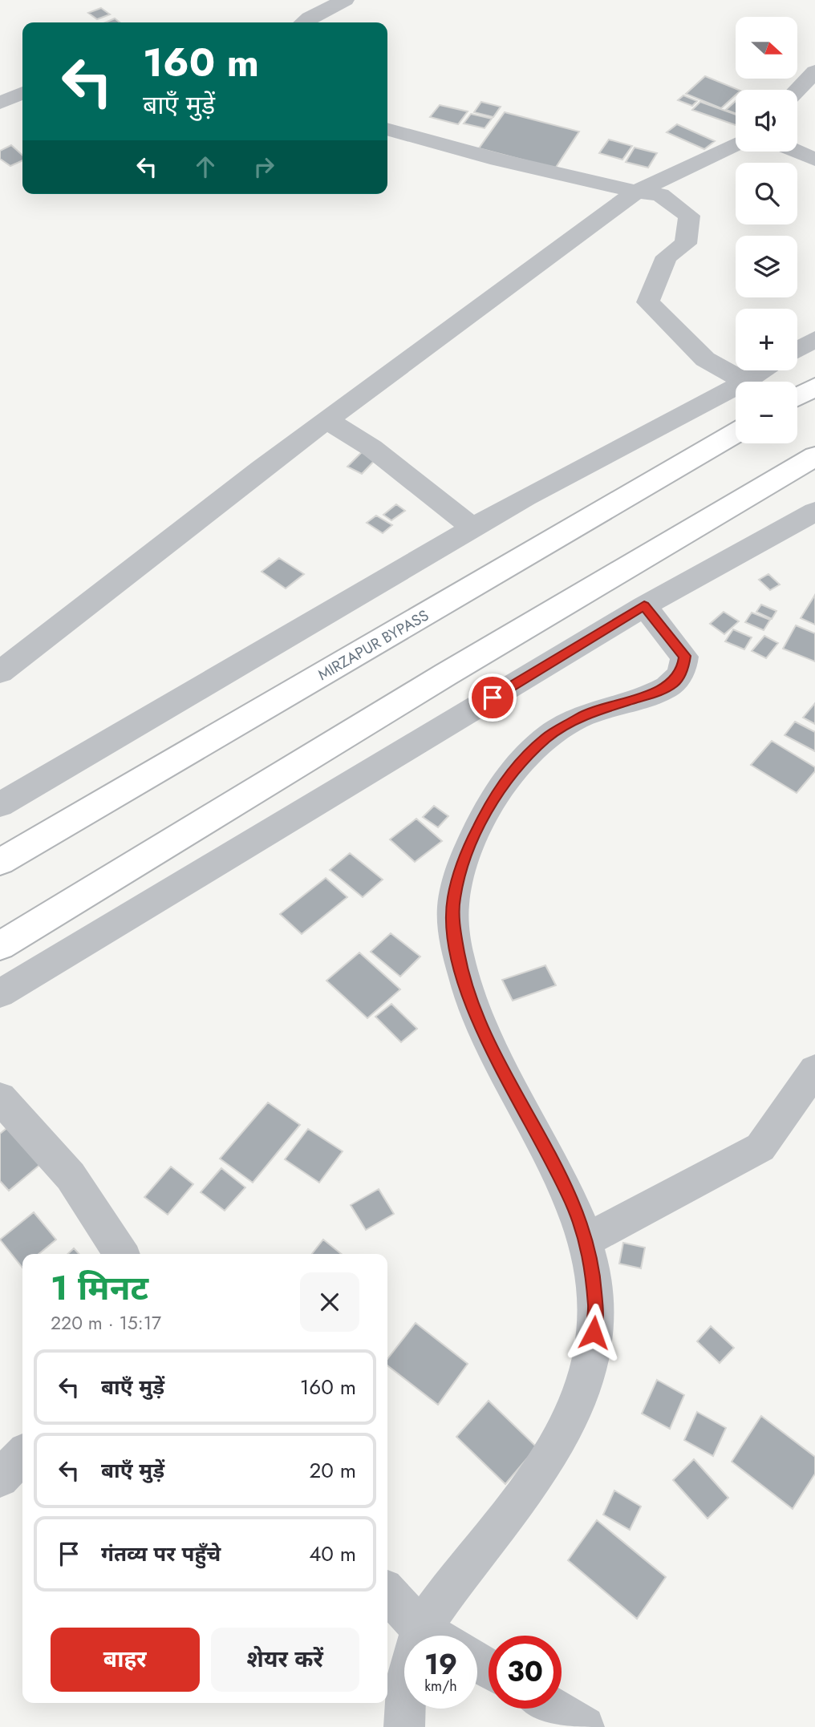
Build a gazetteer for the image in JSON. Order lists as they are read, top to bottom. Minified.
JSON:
{"streets":{"highway":["MIRZAPUR BYPASS"]},"north":"right","page":{"map_buttons":["+","−"],"turn":["160 m","बाएँ मुड़ें"],"heading":["1 मिनट","220 m · 15:17"],"list":[{"name":"बाएँ मुड़ें","value":"160 m"},{"name":"बाएँ मुड़ें","value":"20 m"},{"name":"गंतव्य पर पहुँचे","value":"40 m"}],"buttons":["बाहर","शेयर करें"],"speed":"19 km/h","limit":"30"}}
